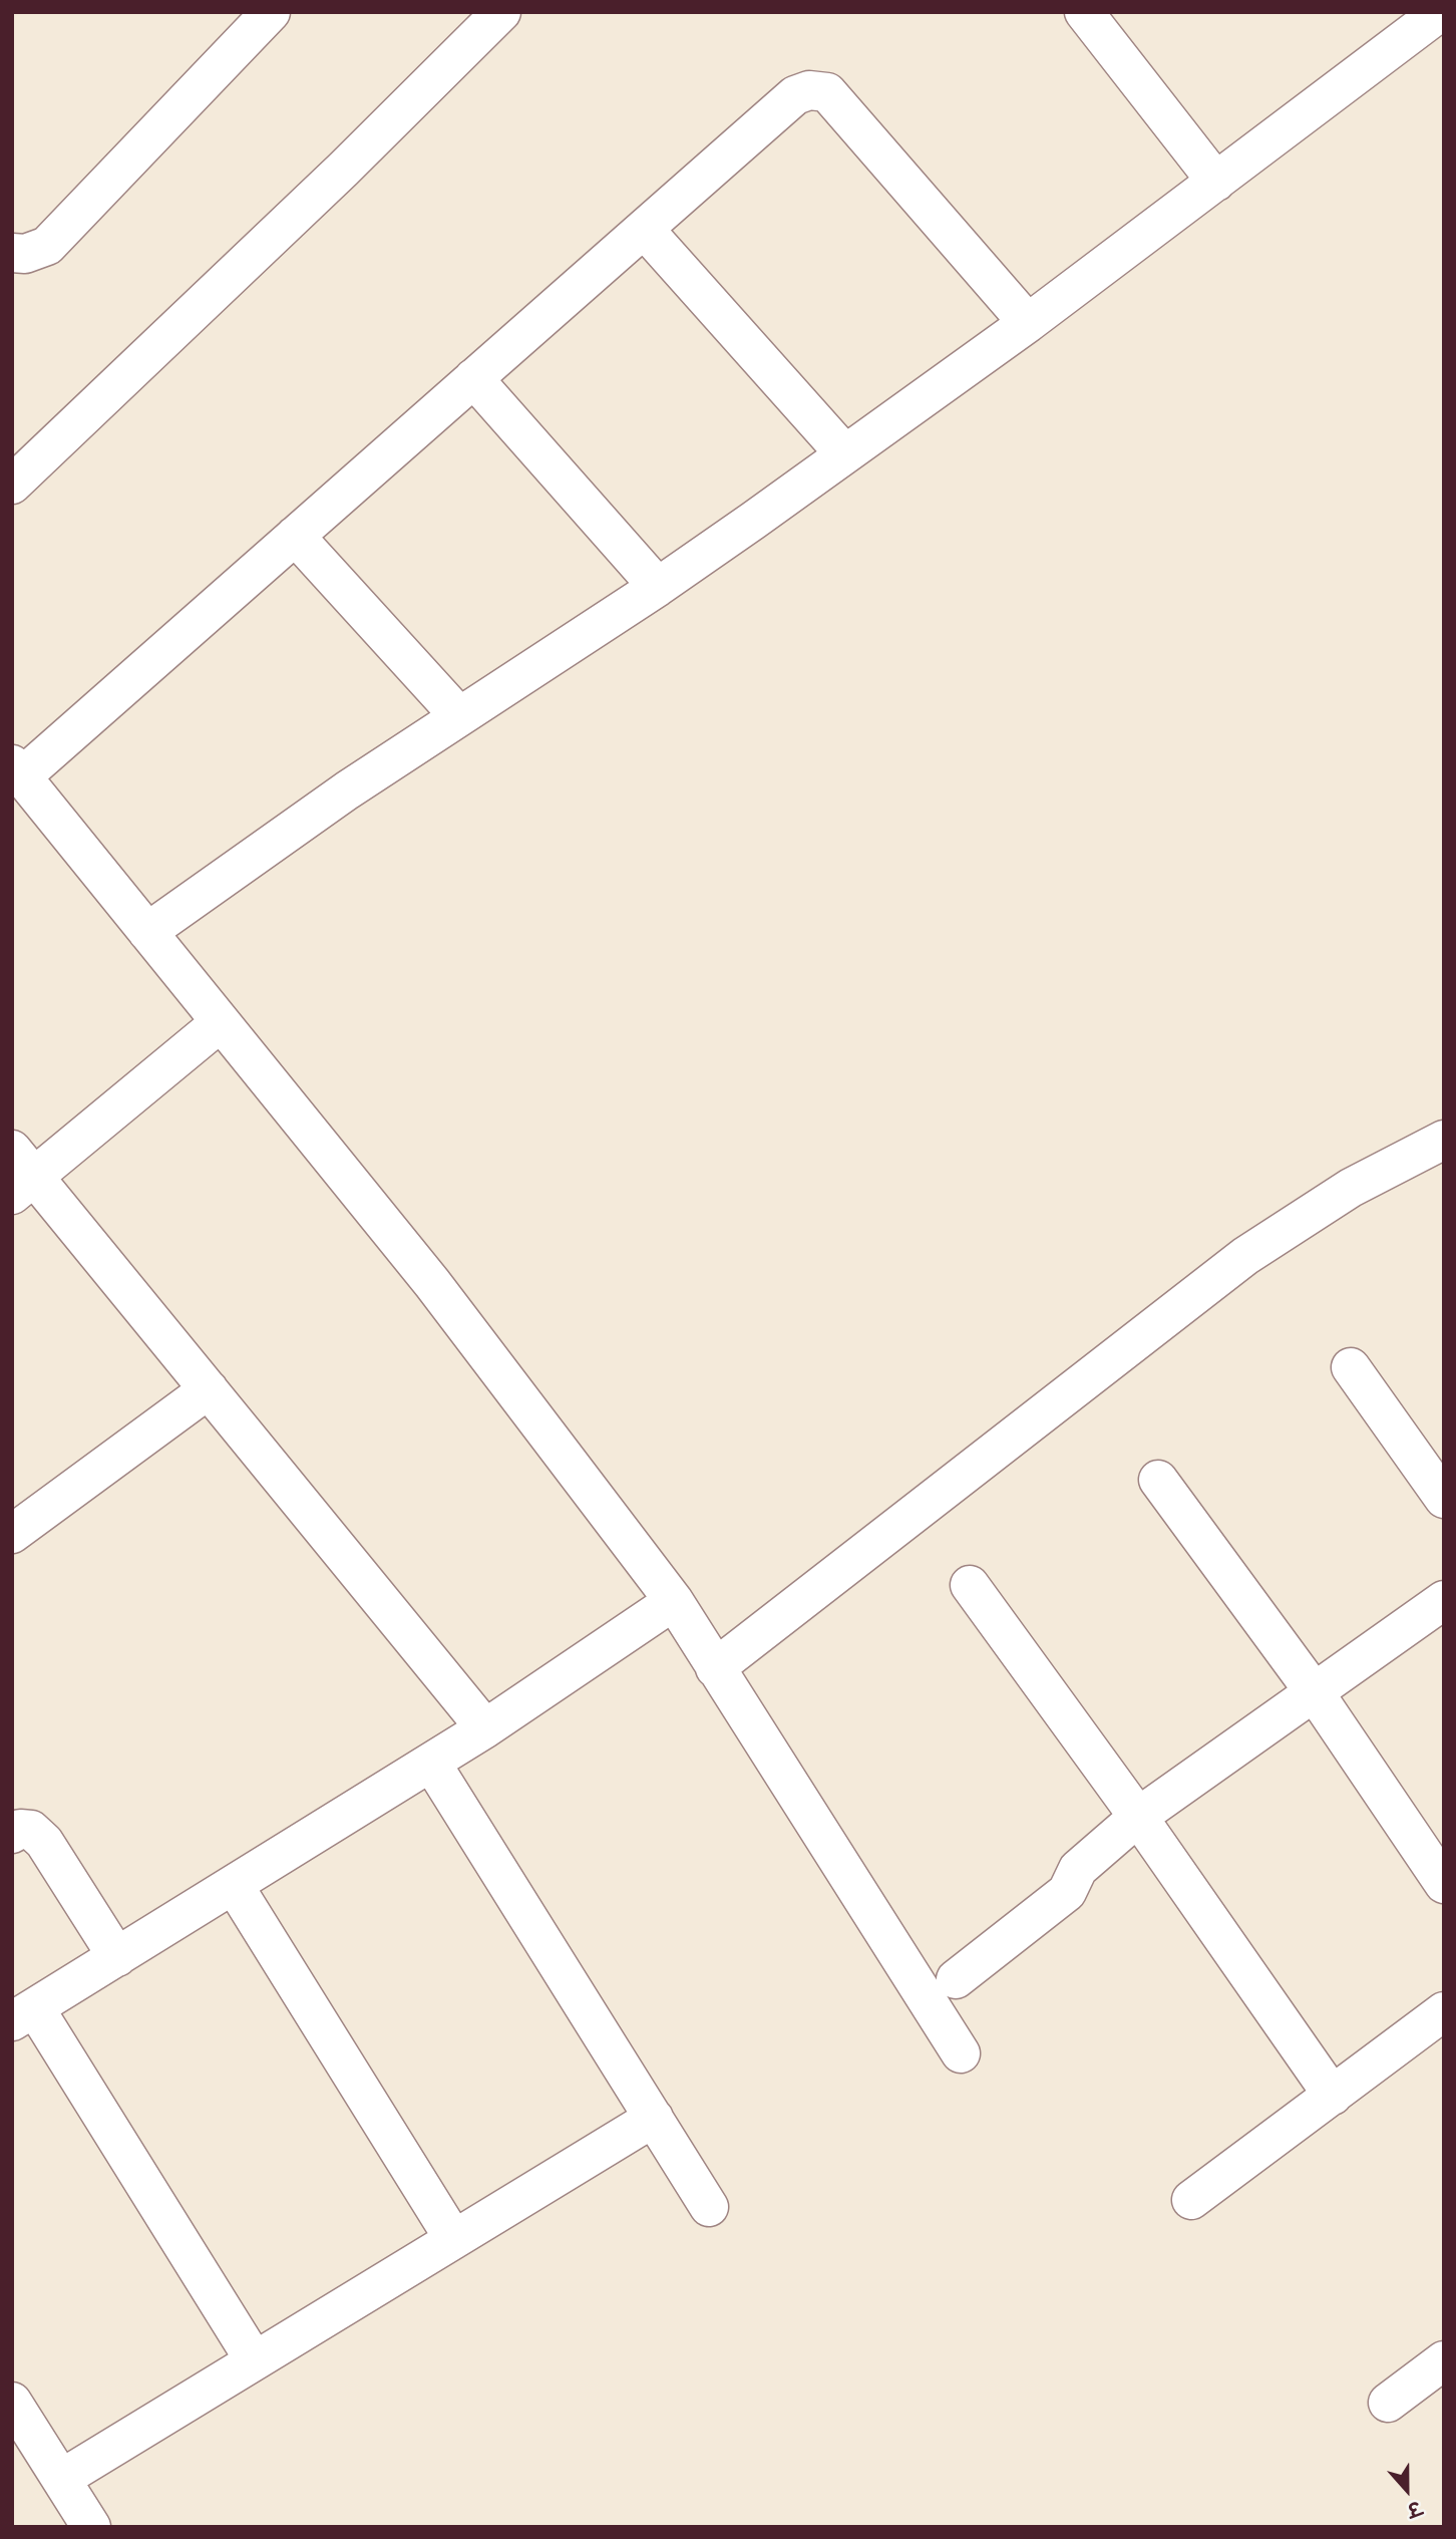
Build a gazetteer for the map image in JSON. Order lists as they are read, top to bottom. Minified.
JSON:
{"north":"bottom"}
